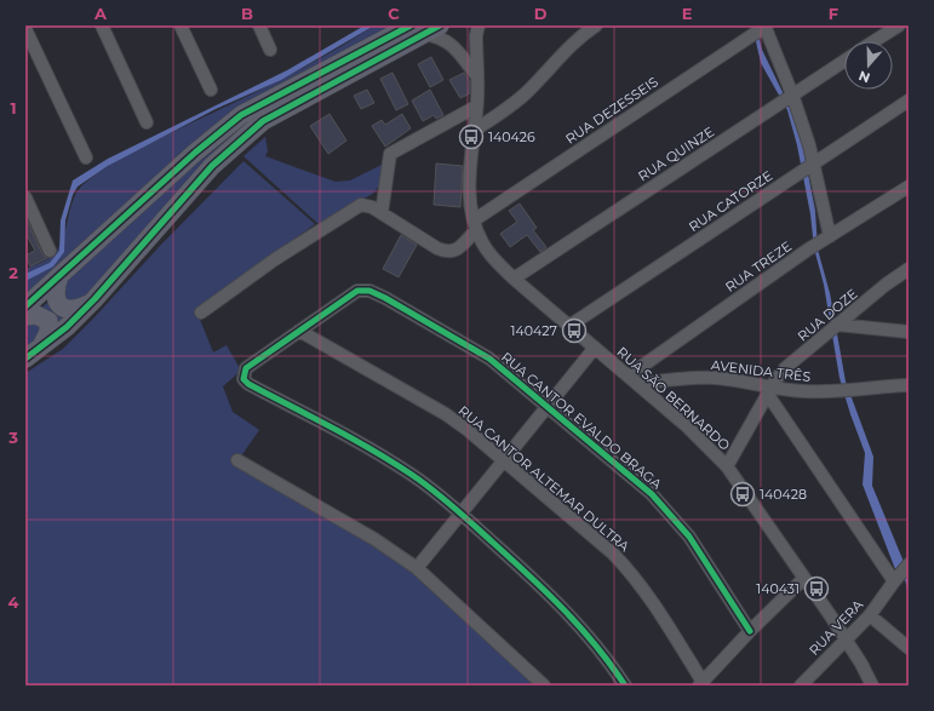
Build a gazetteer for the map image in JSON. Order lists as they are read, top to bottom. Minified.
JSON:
{"streets":{"street":["RUA DEZESSEIS","RUA QUINZE","RUA CATORZE","RUA TREZE","RUA DOZE","AVENIDA TRÊS","RUA SÃO BERNARDO","RUA CANTOR EVALDO BRAGA","RUA CANTOR ALTEMAR DULTRA","RUA VERA"]},"crossings":[["RUA DEZESSEIS","RUA SÃO BERNARDO"],["RUA QUINZE","RUA SÃO BERNARDO"],["RUA CATORZE","RUA SÃO BERNARDO"],["RUA TREZE","AVENIDA TRÊS"],["RUA TREZE","RUA SÃO BERNARDO"],["RUA DOZE","AVENIDA TRÊS"],["RUA DOZE","RUA SÃO BERNARDO"],["AVENIDA TRÊS","RUA SÃO BERNARDO"],["RUA SÃO BERNARDO","RUA VERA"],["RUA CANTOR EVALDO BRAGA","RUA CANTOR ALTEMAR DULTRA"]],"places":{"bus stop":["140426","140427","140428","140431"]},"north":"bottom","grid":{"columns":["A","B","C","D","E","F"],"rows":["1","2","3","4"]}}
